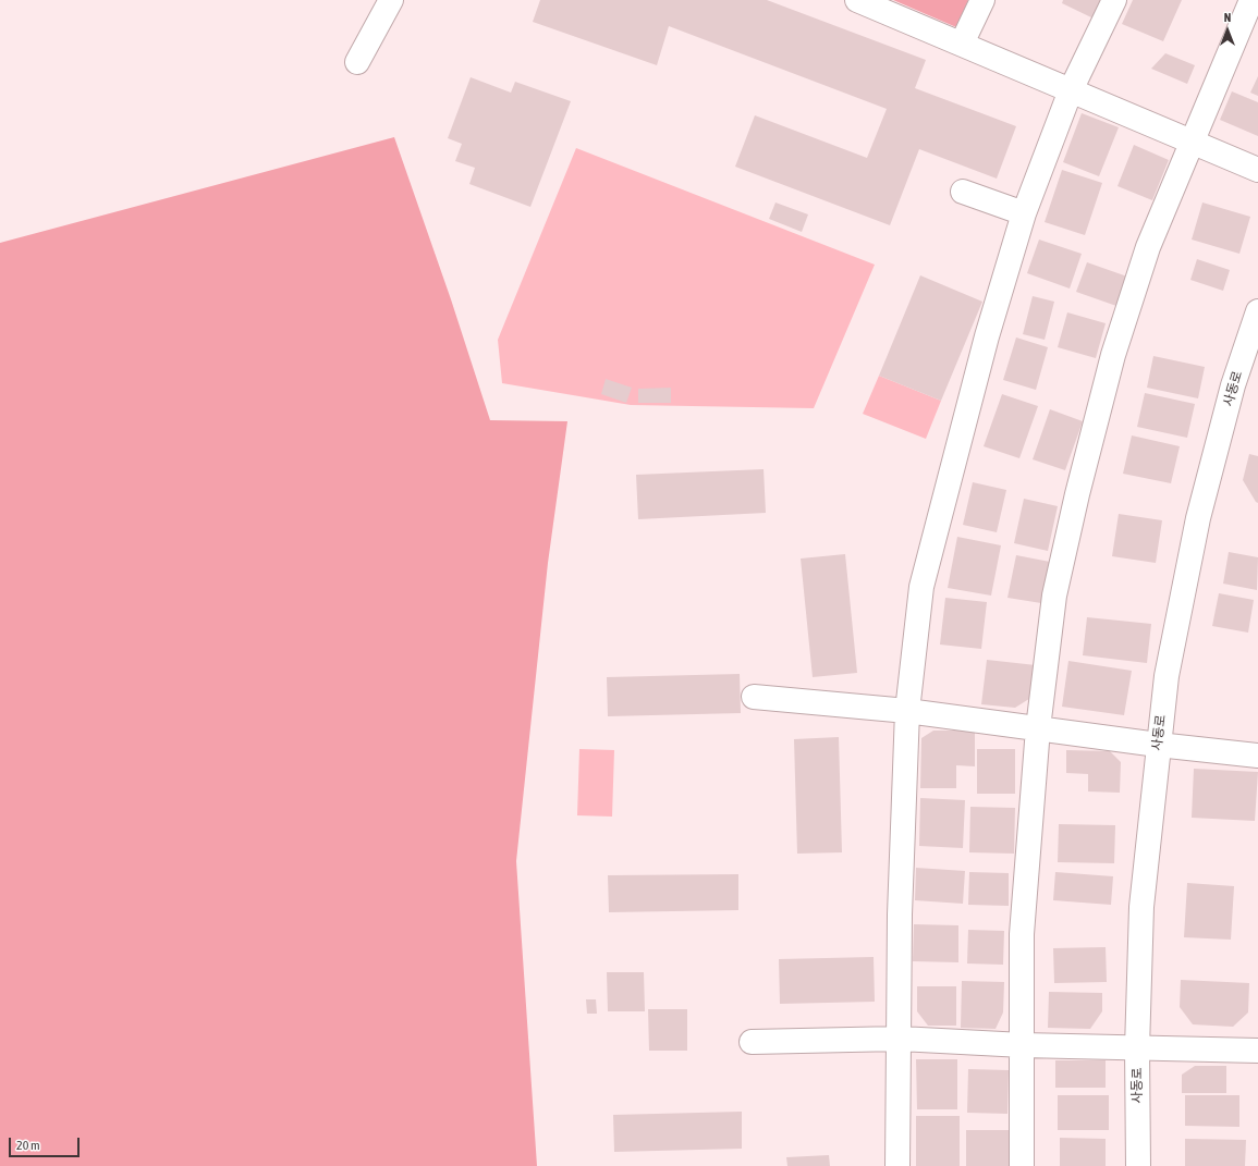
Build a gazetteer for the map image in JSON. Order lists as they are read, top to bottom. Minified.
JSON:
{"streets":{"street":["사동로"]},"scale_bar":"20 m","north":"top"}
